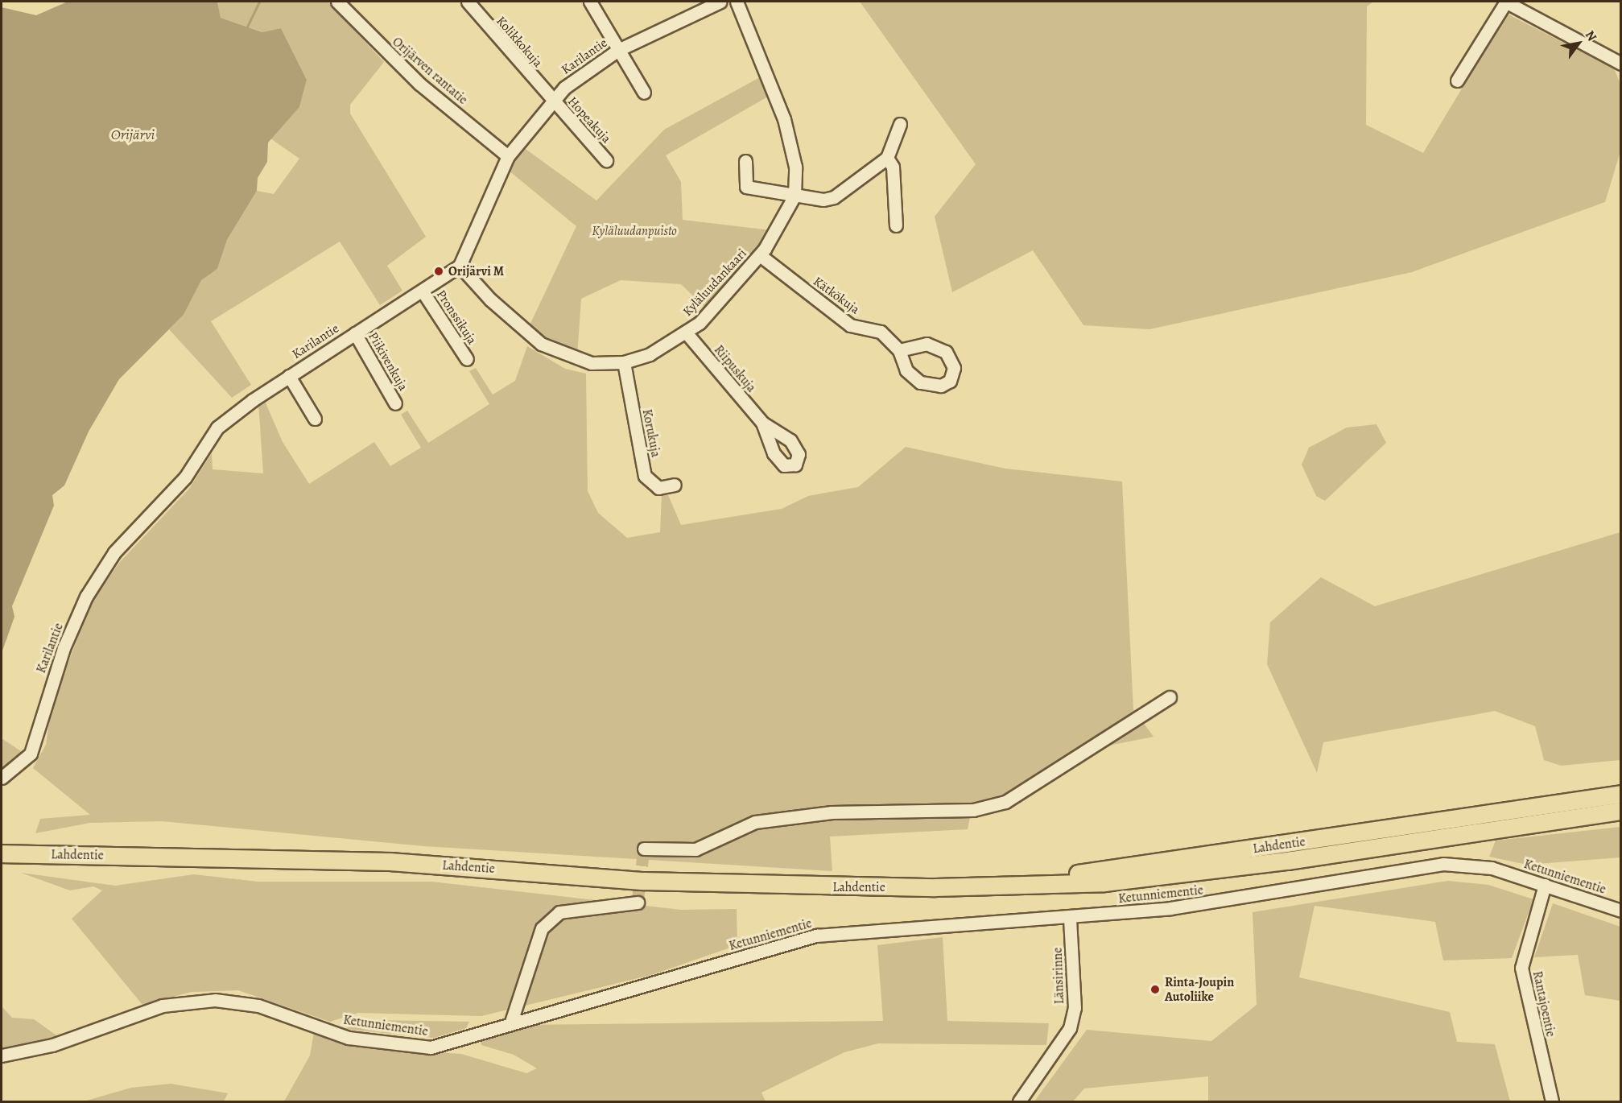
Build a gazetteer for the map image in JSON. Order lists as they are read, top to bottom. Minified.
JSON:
{"streets":{"highway":["Lahdentie"],"street":["Kolikkokuja","Karilantie","Orijärven rantatie","Hopeakuja","Kyläluudankaari","Kätkökuja","Pronssikuja","Piikivenkuja","Riipuskuja","Korukuja","Ketunniementie","Länsirinne","Rantajoentie"]},"crossings":[["Kolikkokuja","Karilantie"],["Kolikkokuja","Hopeakuja"],["Karilantie","Orijärven rantatie"],["Karilantie","Hopeakuja"],["Karilantie","Kyläluudankaari"],["Karilantie","Pronssikuja"],["Karilantie","Piikivenkuja"],["Kyläluudankaari","Kätkökuja"],["Kyläluudankaari","Riipuskuja"],["Kyläluudankaari","Korukuja"],["Ketunniementie","Länsirinne"],["Ketunniementie","Rantajoentie"]],"water":["Orijärvi"],"parks":["Kyläluudanpuisto"],"places":["Orijärvi M","Rinta-Joupin Autoliike"],"north":"top right"}
